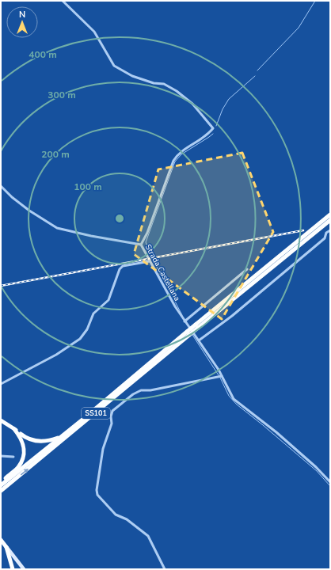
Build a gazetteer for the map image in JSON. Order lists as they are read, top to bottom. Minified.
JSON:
{"streets":{"highway":["SS101"],"street":["Strada Castellana"]},"north":"top","rings":["400 m","300 m","200 m","100 m"]}
